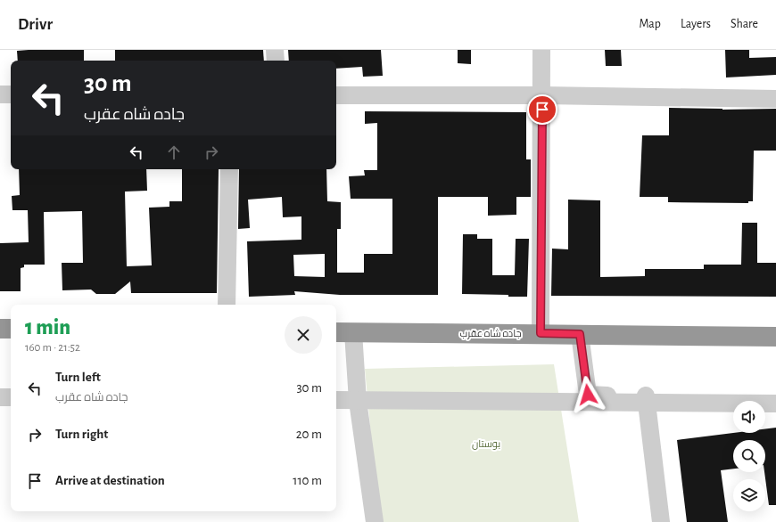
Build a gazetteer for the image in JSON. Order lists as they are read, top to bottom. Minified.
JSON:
{"streets":{"highway":["جاده شاه عقرب"]},"parks":["بوستان"],"page":{"header":"Drivr","nav":["Map","Layers","Share"],"turn":["30 m","جاده شاه عقرب"],"heading":["1 min","160 m · 21:52"],"list":[{"name":"Turn left","note":"جاده شاه عقرب","value":"30 m"},{"name":"Turn right","value":"20 m"},{"name":"Arrive at destination","value":"110 m"}]}}
